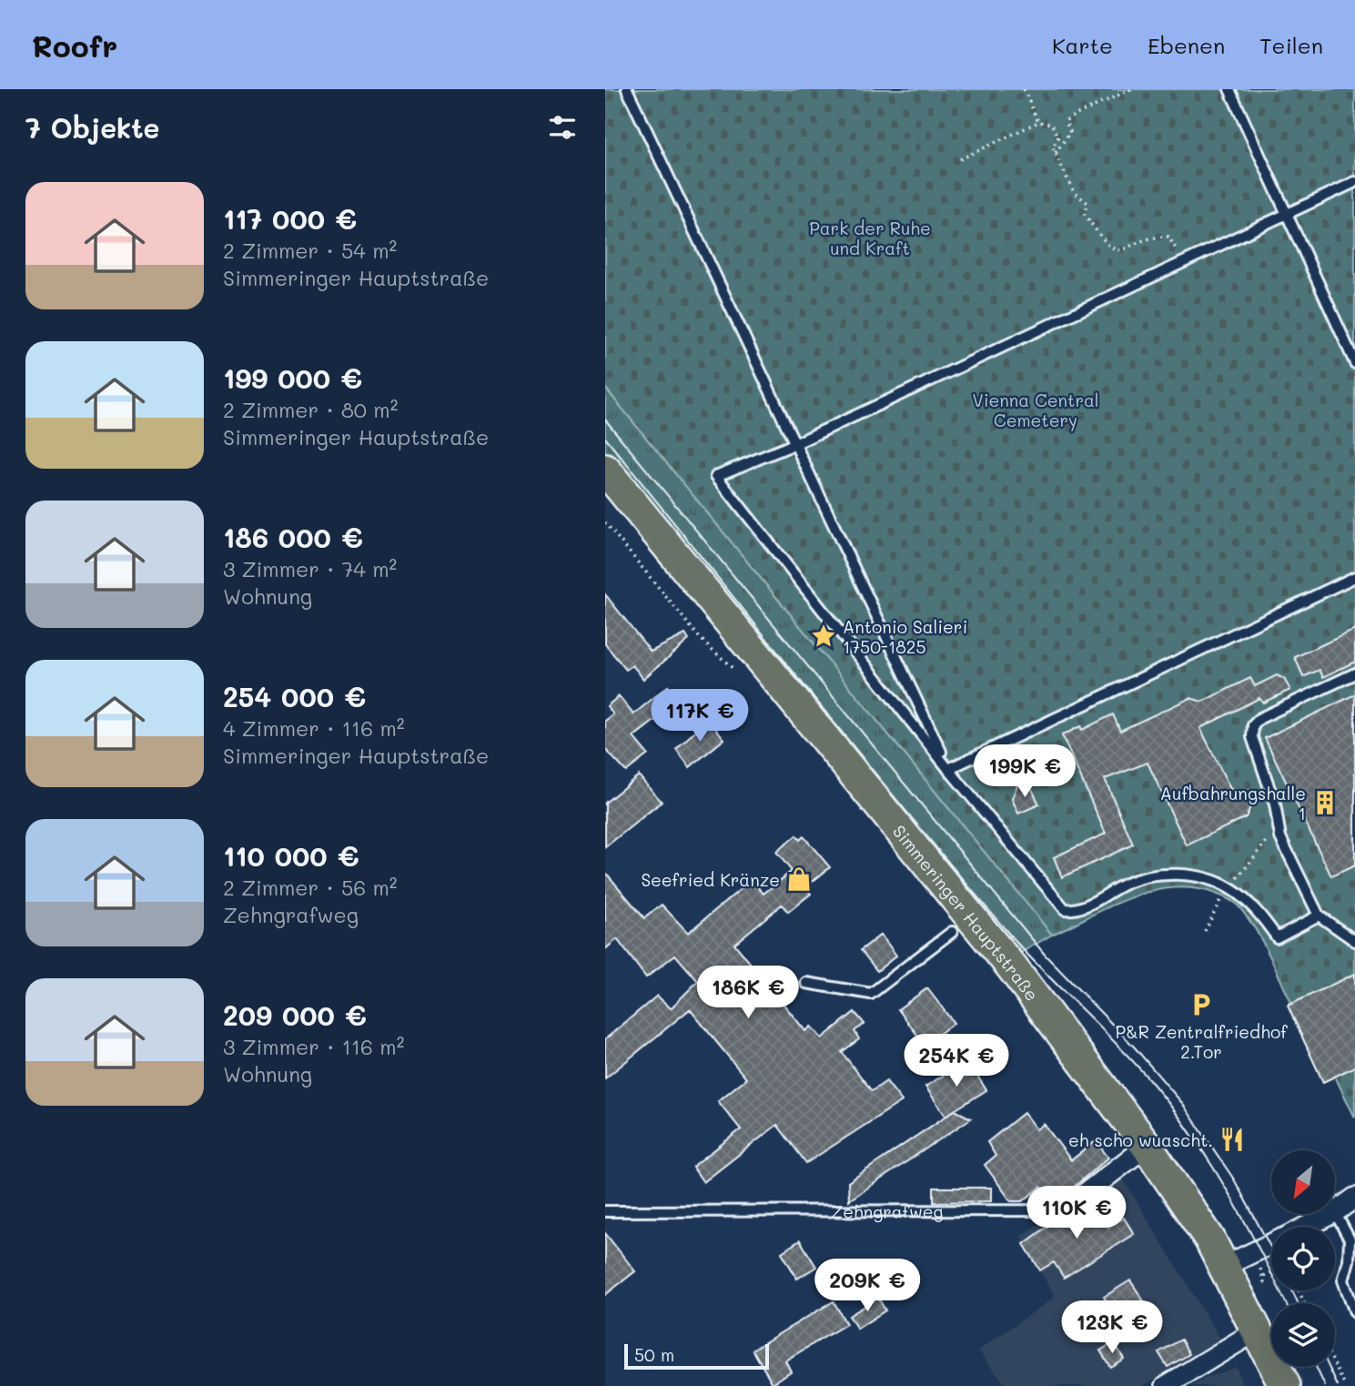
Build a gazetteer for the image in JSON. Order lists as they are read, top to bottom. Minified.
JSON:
{"streets":{"main road":["Simmeringer Hauptstraße"],"street":["Zehngrafweg"]},"crossings":[["Simmeringer Hauptstraße","Zehngrafweg"]],"parks":["Park der Ruhe und Kraft","Vienna Central Cemetery"],"places":{"place":["Antonio Salieri 1750-1825"],"building":["Aufbahrungshalle 1"],"shop":["Seefried Kränze"],"parking":["P&R Zentralfriedhof 2.Tor"],"restaurant":["eh scho wuascht."]},"scale_bar":"50 m","north":"bottom left","page":{"header":"Roofr","nav":["Karte","Ebenen","Teilen"],"heading":"7 Objekte","list":[{"name":"117 000 €","note":"2 Zimmer · 54 m² · Simmeringer Hauptstraße"},{"name":"199 000 €","note":"2 Zimmer · 80 m² · Simmeringer Hauptstraße"},{"name":"186 000 €","note":"3 Zimmer · 74 m² · Wohnung"},{"name":"254 000 €","note":"4 Zimmer · 116 m² · Simmeringer Hauptstraße"},{"name":"110 000 €","note":"2 Zimmer · 56 m² · Zehngrafweg"},{"name":"209 000 €","note":"3 Zimmer · 116 m² · Wohnung"}],"price":["117K €","199K €","186K €","254K €","110K €","209K €","123K €"],"scale":"50 m"}}
